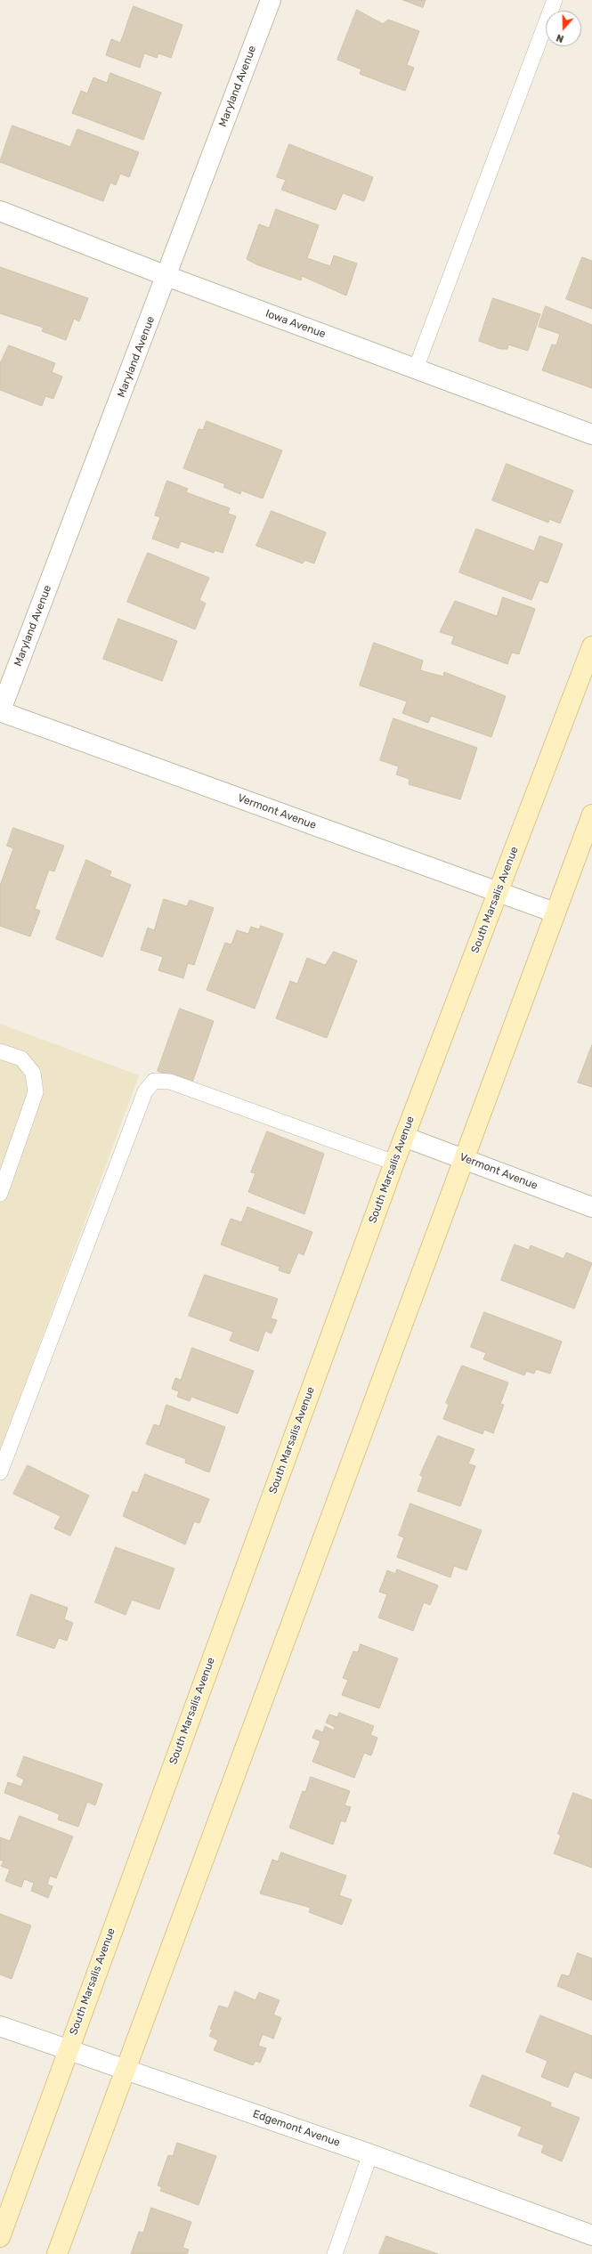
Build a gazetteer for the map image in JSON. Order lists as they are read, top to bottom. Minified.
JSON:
{"streets":{"main road":["South Marsalis Avenue"],"street":["Maryland Avenue","Iowa Avenue","Vermont Avenue","Edgemont Avenue"]},"crossings":[["Maryland Avenue","Iowa Avenue"],["Maryland Avenue","Vermont Avenue"],["Vermont Avenue","South Marsalis Avenue"],["South Marsalis Avenue","Edgemont Avenue"]],"north":"bottom"}
